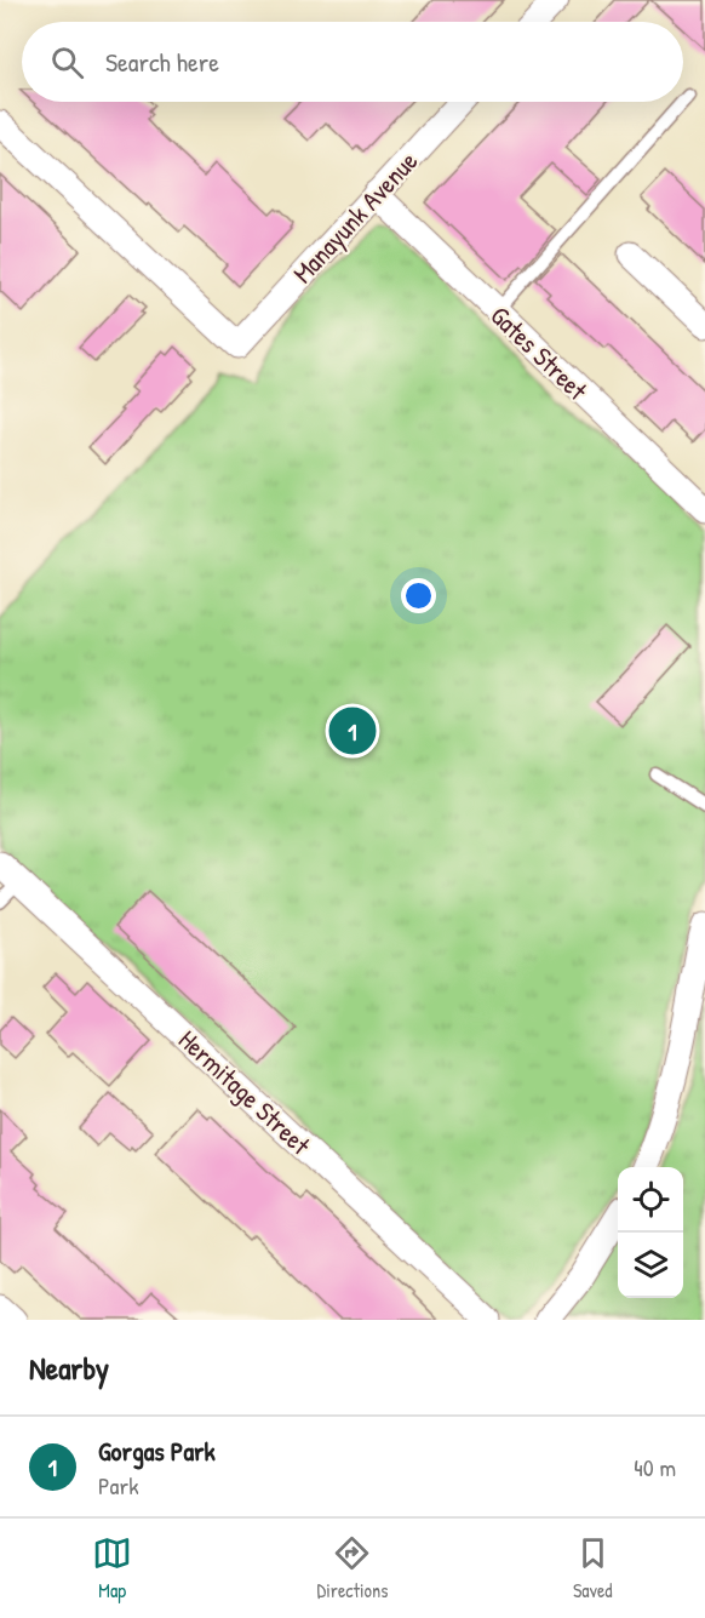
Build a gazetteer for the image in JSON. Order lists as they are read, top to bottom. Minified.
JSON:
{"streets":{"street":["Manayunk Avenue","Gates Street","Hermitage Street"]},"crossings":[["Manayunk Avenue","Gates Street"]],"page":{"search":"Search here","pins":"1","heading":"Nearby","list":[{"mark":"1","name":"Gorgas Park","note":"Park","value":"40 m"}],"nav":["Map","Directions","Saved"]}}
